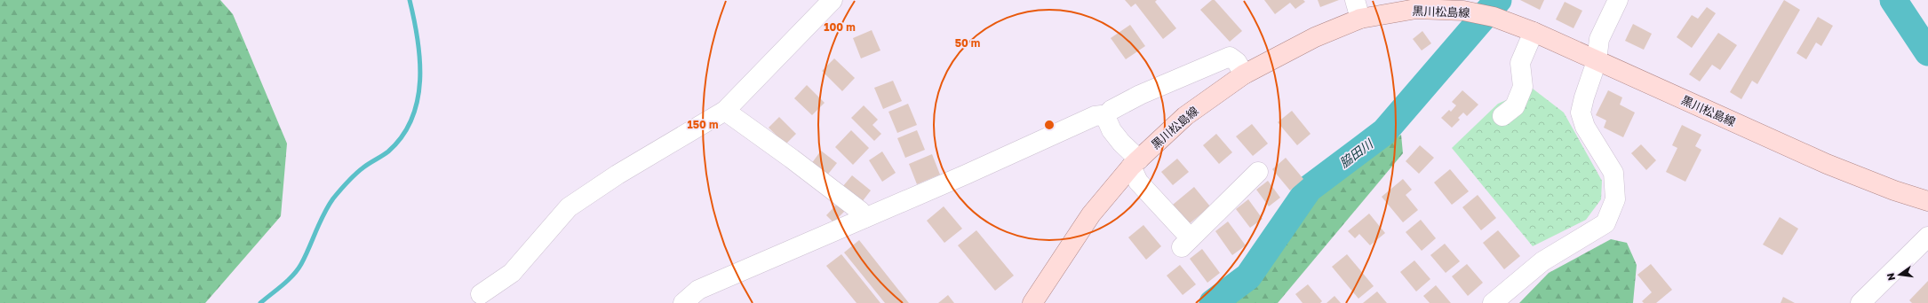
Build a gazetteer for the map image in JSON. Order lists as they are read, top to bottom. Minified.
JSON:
{"streets":{"main road":["黒川松島線"]},"water":["脇田川"],"north":"left","rings":["100 m","50 m","150 m"]}
